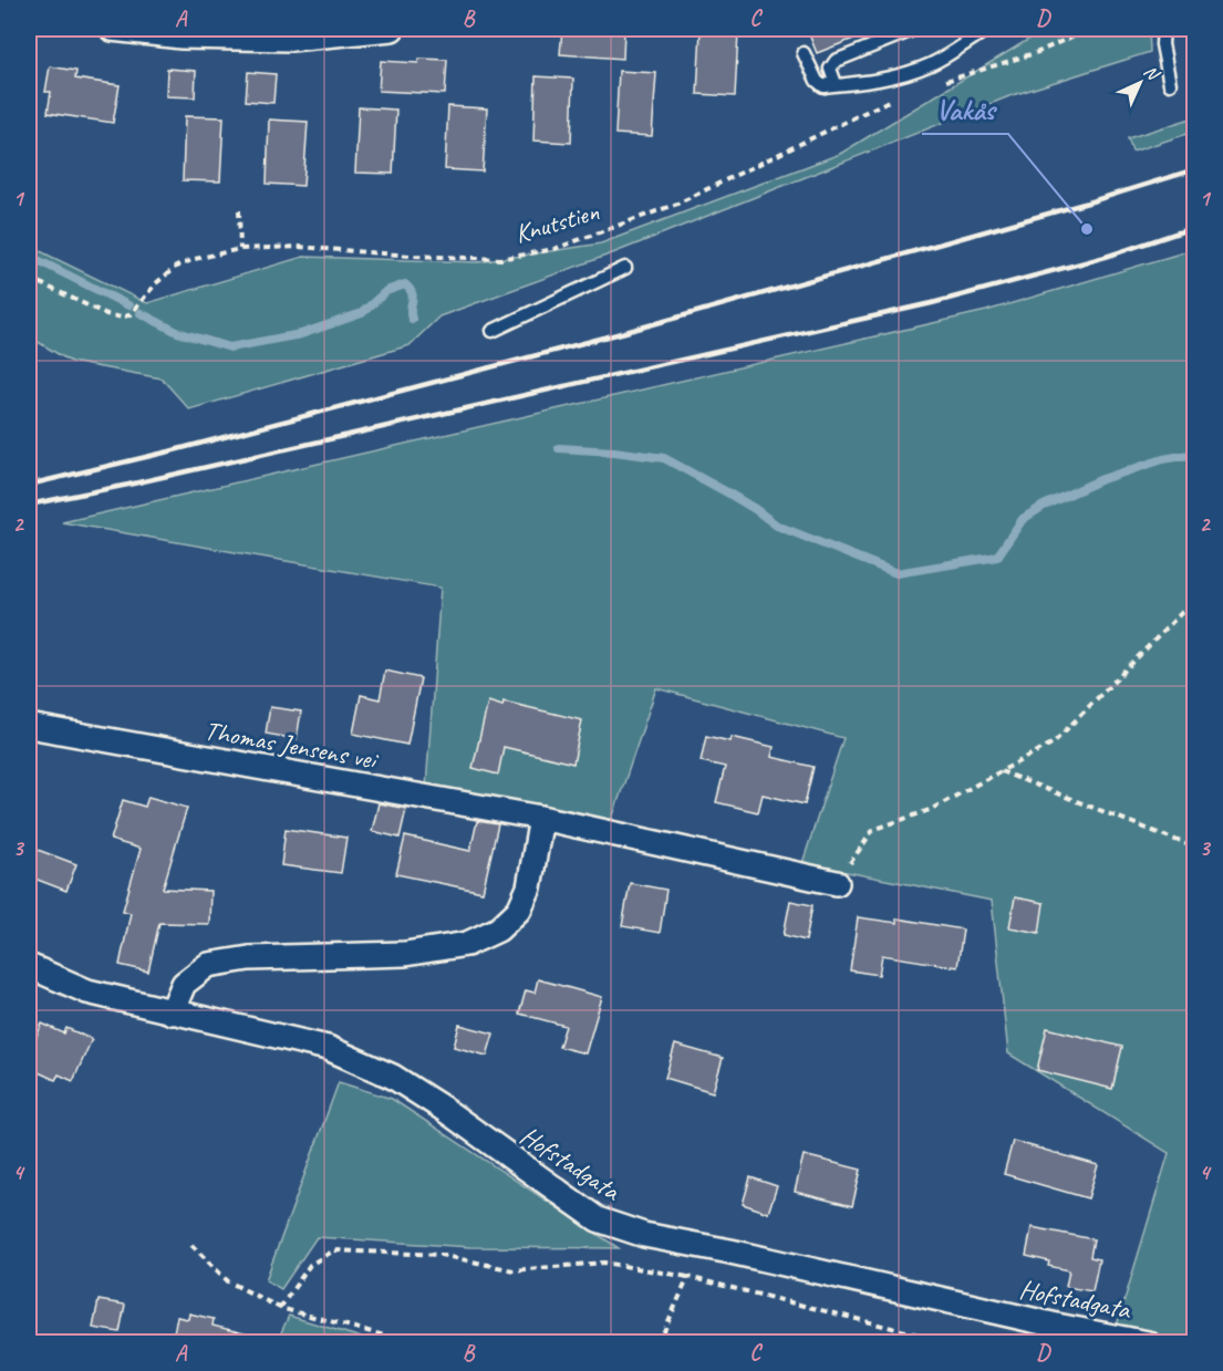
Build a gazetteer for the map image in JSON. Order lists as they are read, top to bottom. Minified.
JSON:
{"streets":{"street":["Thomas Jensens vei","Hofstadgata"],"path":["Knutstien"]},"places":["Vakås"],"north":"top right","grid":{"columns":["A","B","C","D"],"rows":["1","2","3","4"]}}
